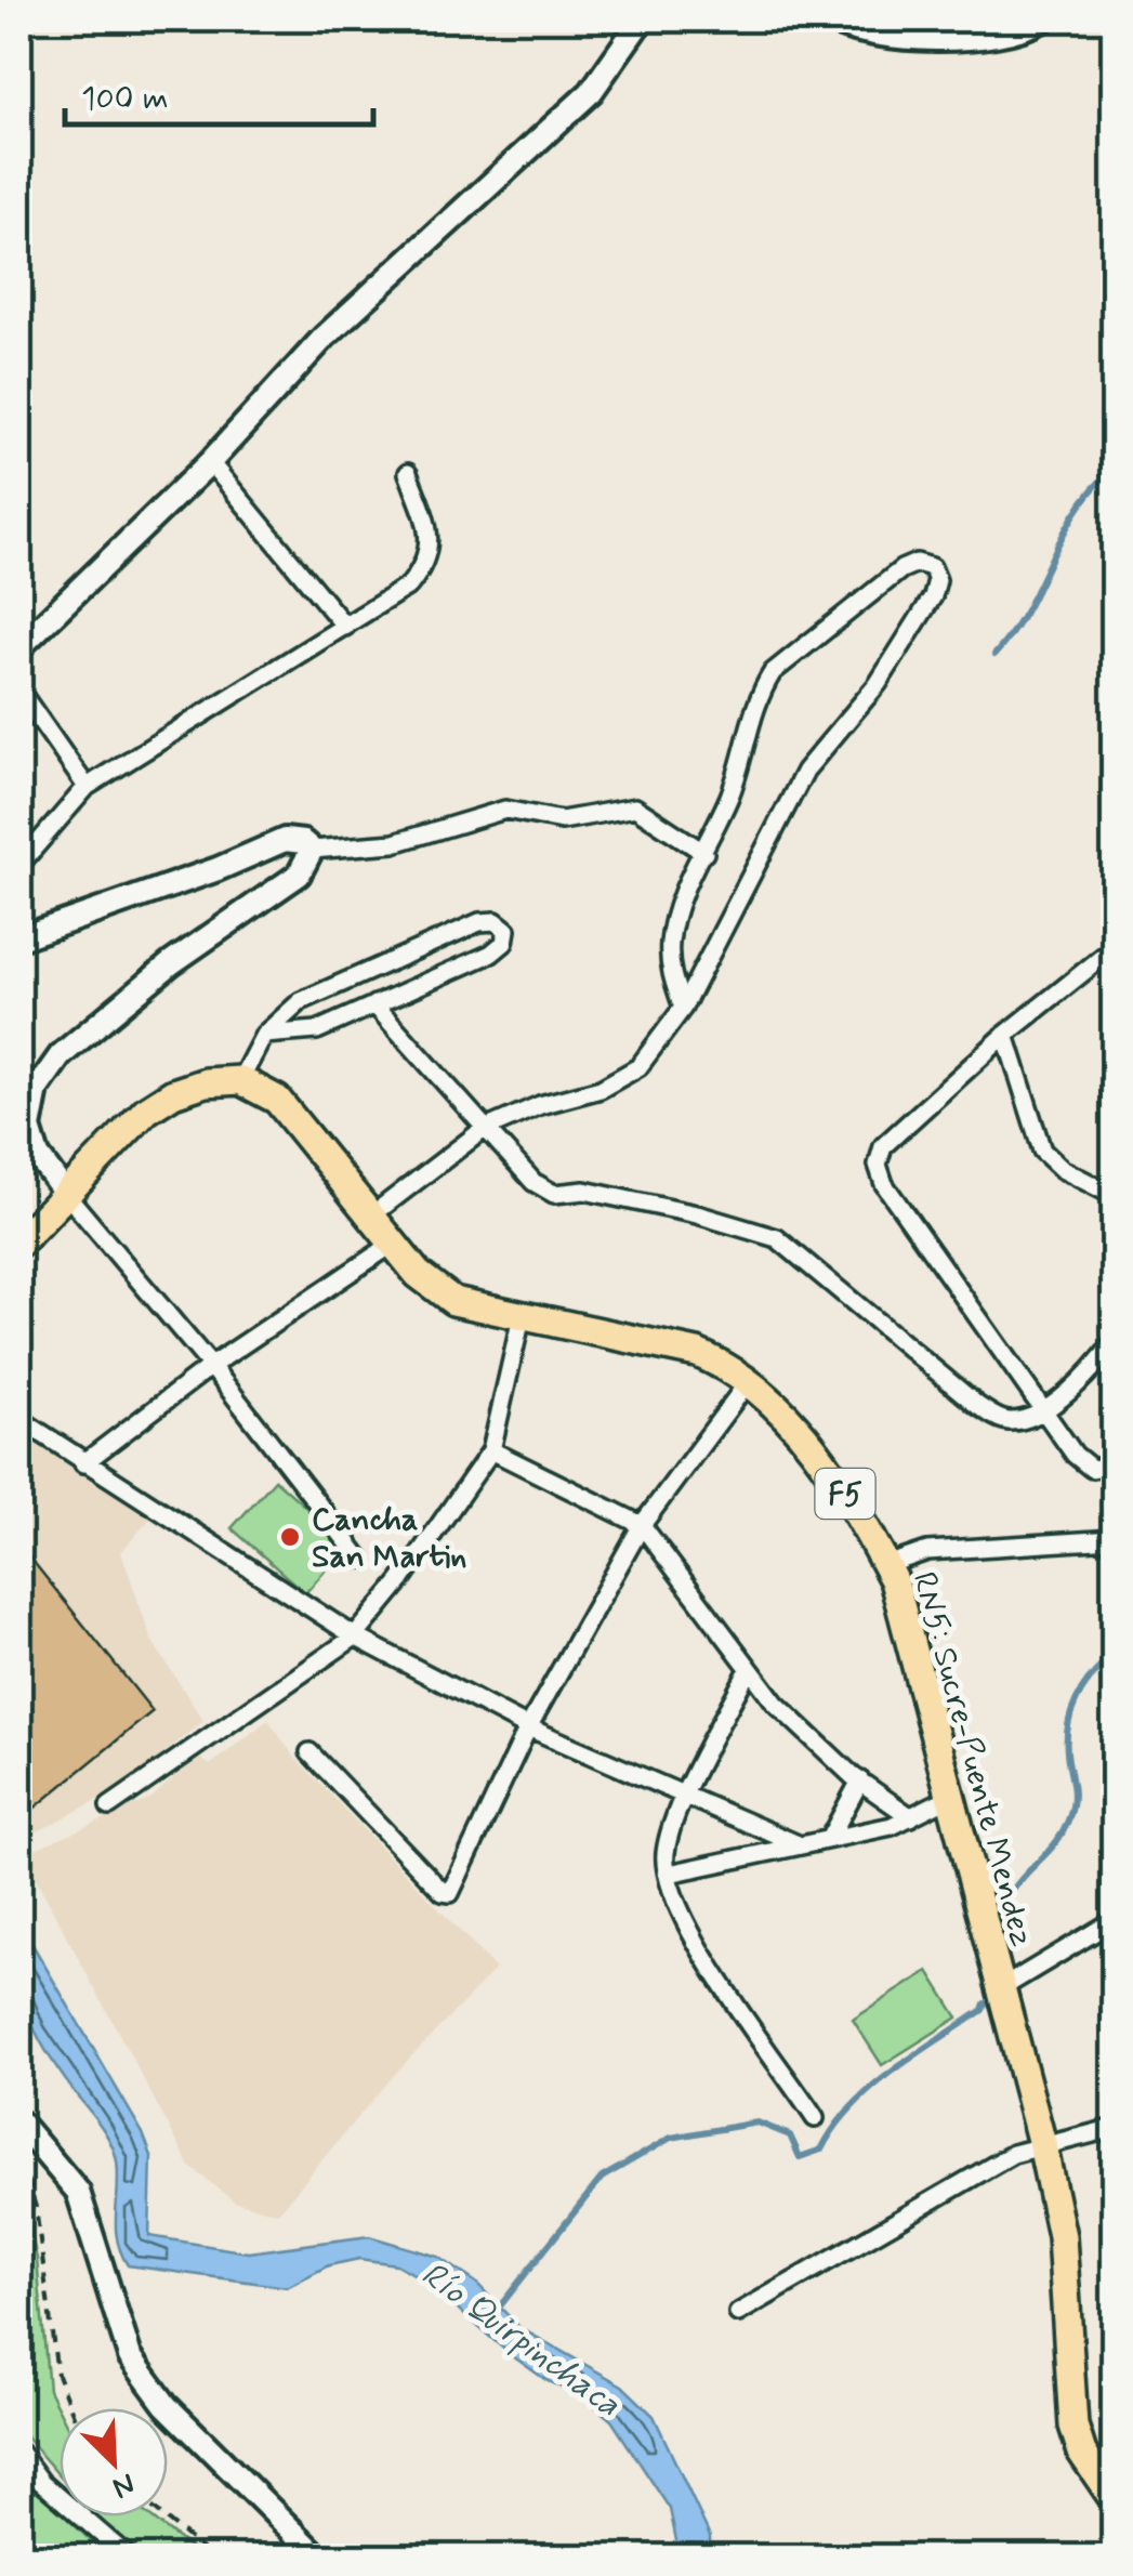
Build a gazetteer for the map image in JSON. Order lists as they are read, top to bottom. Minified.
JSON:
{"streets":{"highway":["F5","RN5: Sucre-Puente Mendez"]},"water":["Río Quirpinchaca"],"places":["Cancha San Martin"],"scale_bar":"100 m","north":"bottom right"}
